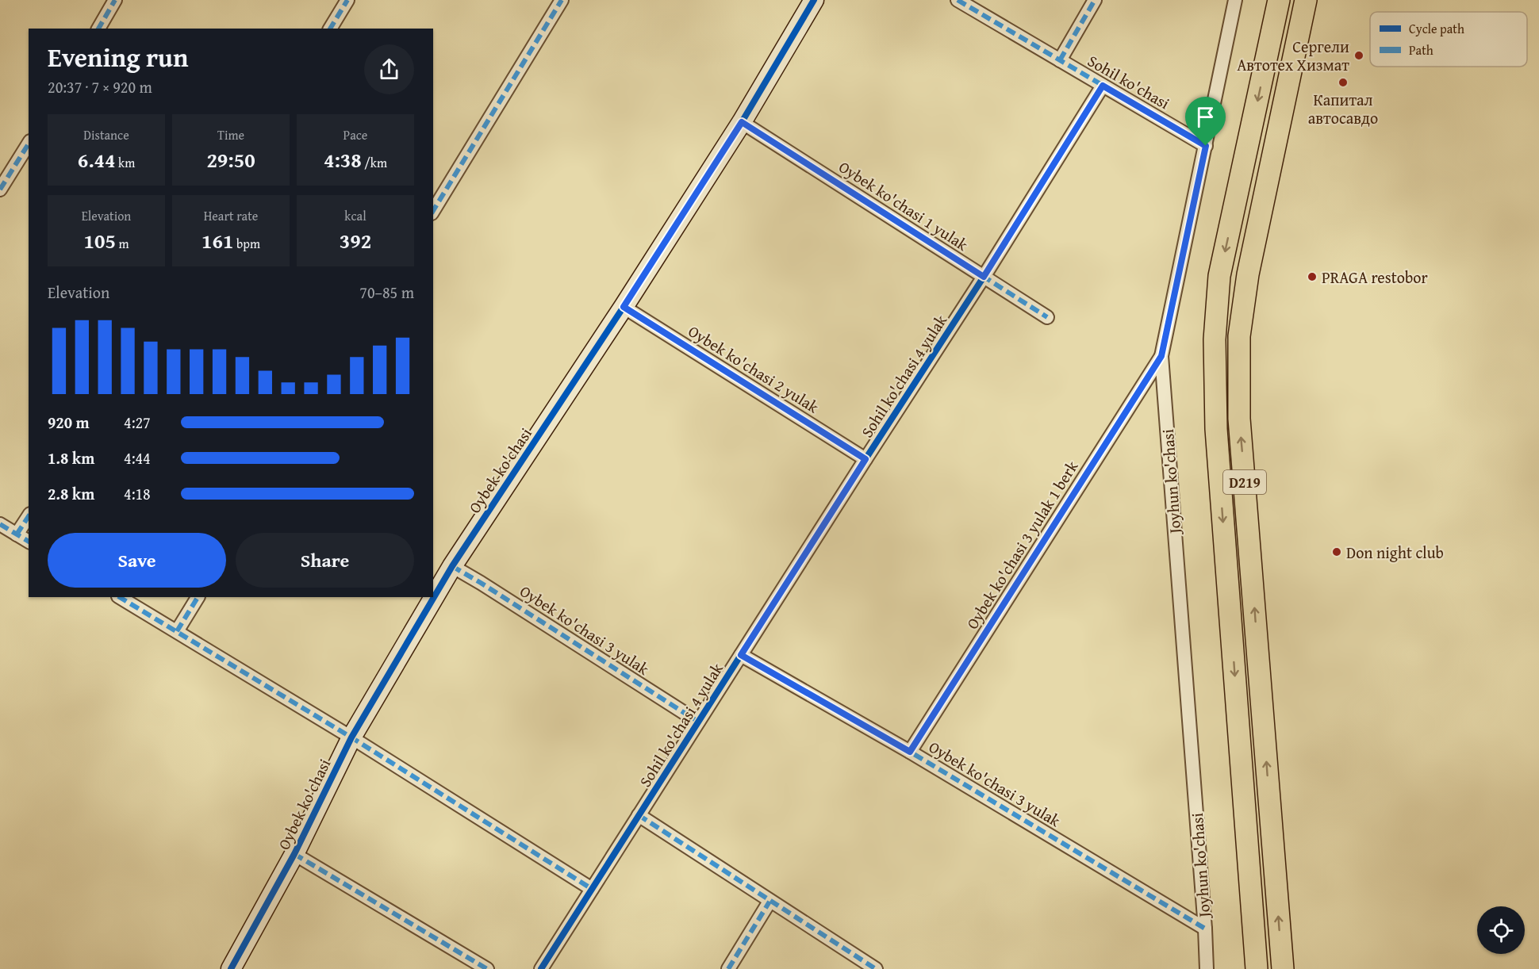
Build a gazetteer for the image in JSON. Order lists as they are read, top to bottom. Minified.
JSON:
{"streets":{"main road":["D219"],"street":["Sohil ko'chasi","Oybek ko'chasi 1 yulak","Oybek ko'chasi 2 yulak","Sohil ko'chasi 4 yulak","Oybek ko'chasi","Joyhun ko'chasi","Oybek ko'chasi 3 yulak 1 berk","Oybek ko'chasi 3 yulak"]},"crossings":[["Sohil ko'chasi","Sohil ko'chasi 4 yulak"],["Sohil ko'chasi","Joyhun ko'chasi"],["Oybek ko'chasi 1 yulak","Sohil ko'chasi 4 yulak"],["Oybek ko'chasi 1 yulak","Oybek ko'chasi"],["Oybek ko'chasi 2 yulak","Sohil ko'chasi 4 yulak"],["Oybek ko'chasi 2 yulak","Oybek ko'chasi"],["Sohil ko'chasi 4 yulak","Oybek ko'chasi 3 yulak"],["Oybek ko'chasi","Oybek ko'chasi 3 yulak"],["Joyhun ko'chasi","Oybek ko'chasi 3 yulak 1 berk"],["Joyhun ko'chasi","Oybek ko'chasi 3 yulak"],["Oybek ko'chasi 3 yulak 1 berk","Oybek ko'chasi 3 yulak"]],"places":["Сергели Автотех Хизмат","Капитал автосавдо","PRAGA restobor","Don night club"],"legend":["Cycle path","Path"],"page":{"heading":["Evening run","20:37 · 7 × 920 m"],"stats":[["Distance","6.44 km"],["Time","29:50"],["Pace","4:38 /km"],["Elevation","105 m"],["Heart rate","161 bpm"],["kcal","392"]],"chart":["Elevation","70–85 m"],"list":[{"name":"920 m","note":"4:27"},{"name":"1.8 km","note":"4:44"},{"name":"2.8 km","note":"4:18"}],"buttons":["Save","Share"]}}
